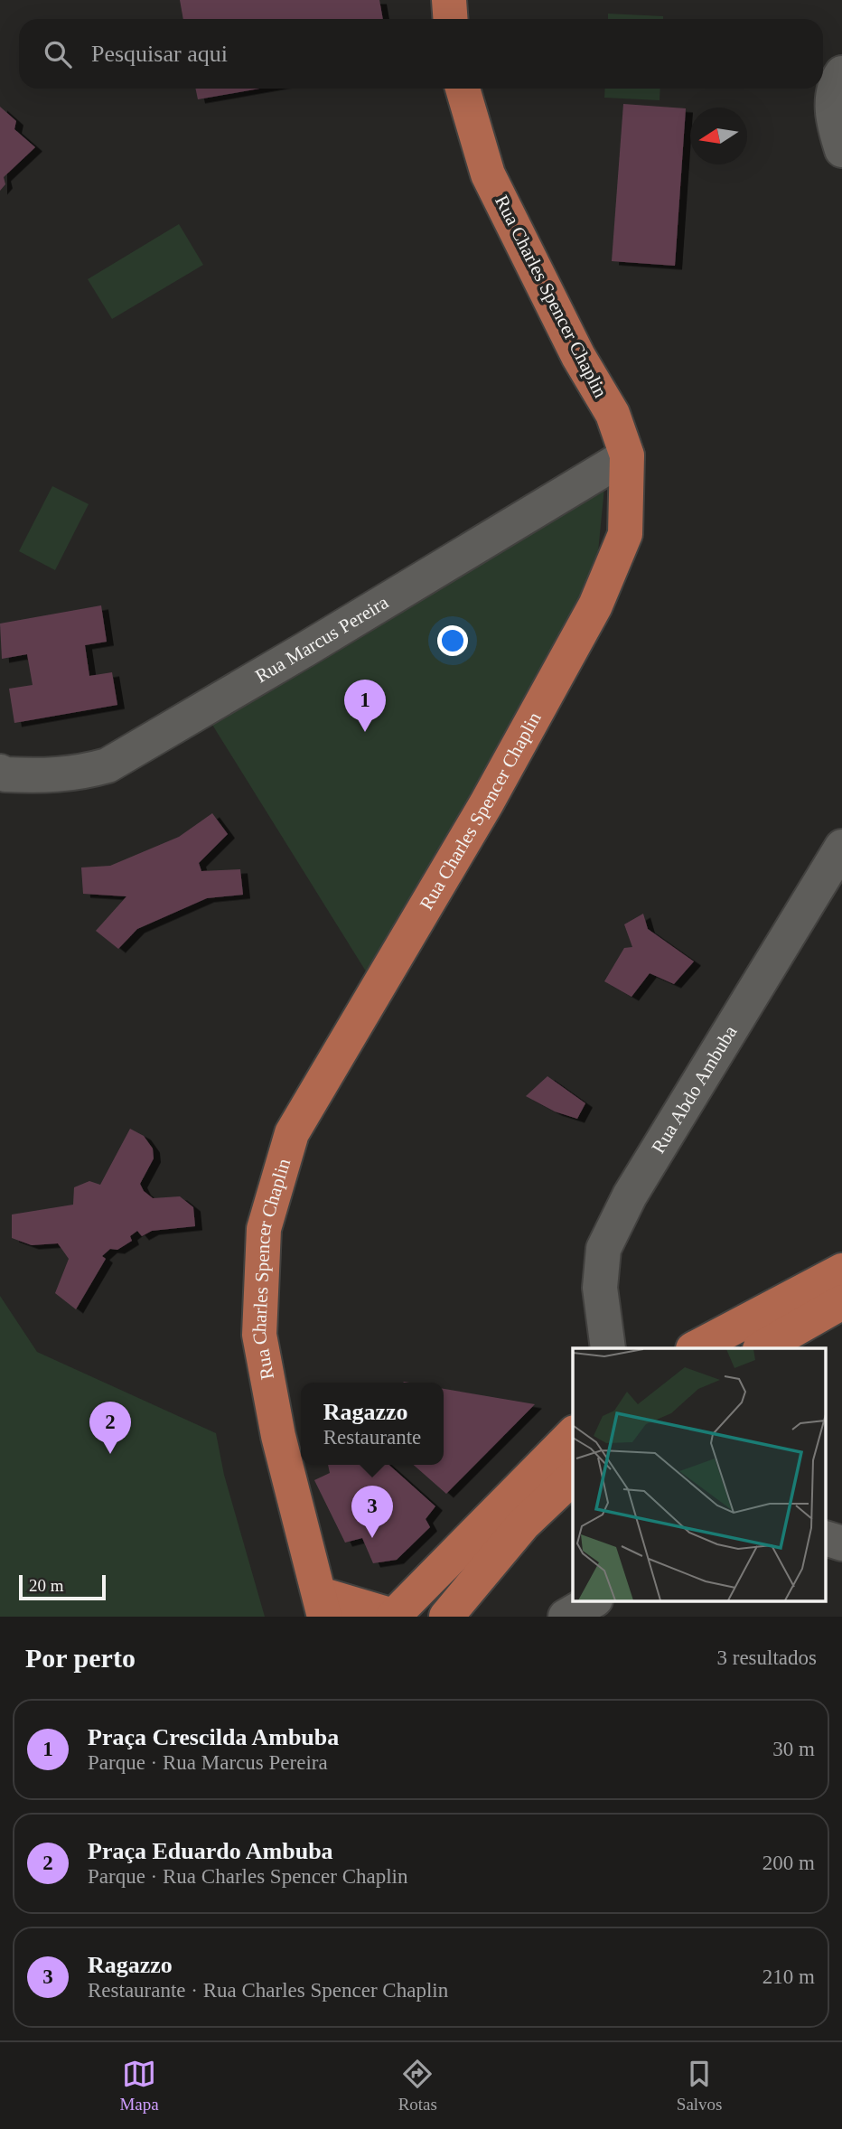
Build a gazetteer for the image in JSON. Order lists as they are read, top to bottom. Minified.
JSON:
{"streets":{"main road":["Rua Charles Spencer Chaplin"],"street":["Rua Marcus Pereira","Rua Abdo Ambuba"]},"crossings":[["Rua Charles Spencer Chaplin","Rua Marcus Pereira"]],"scale_bar":"20 m","north":"left","page":{"search":"Pesquisar aqui","pins":["1","2","3"],"popup":["Ragazzo","Restaurante"],"scale":"20 m","heading":["Por perto","3 resultados"],"list":[{"mark":"1","name":"Praça Crescilda Ambuba","note":"Parque · Rua Marcus Pereira","value":"30 m"},{"mark":"2","name":"Praça Eduardo Ambuba","note":"Parque · Rua Charles Spencer Chaplin","value":"200 m"},{"mark":"3","name":"Ragazzo","note":"Restaurante · Rua Charles Spencer Chaplin","value":"210 m"}],"nav":["Mapa","Rotas","Salvos"]}}
